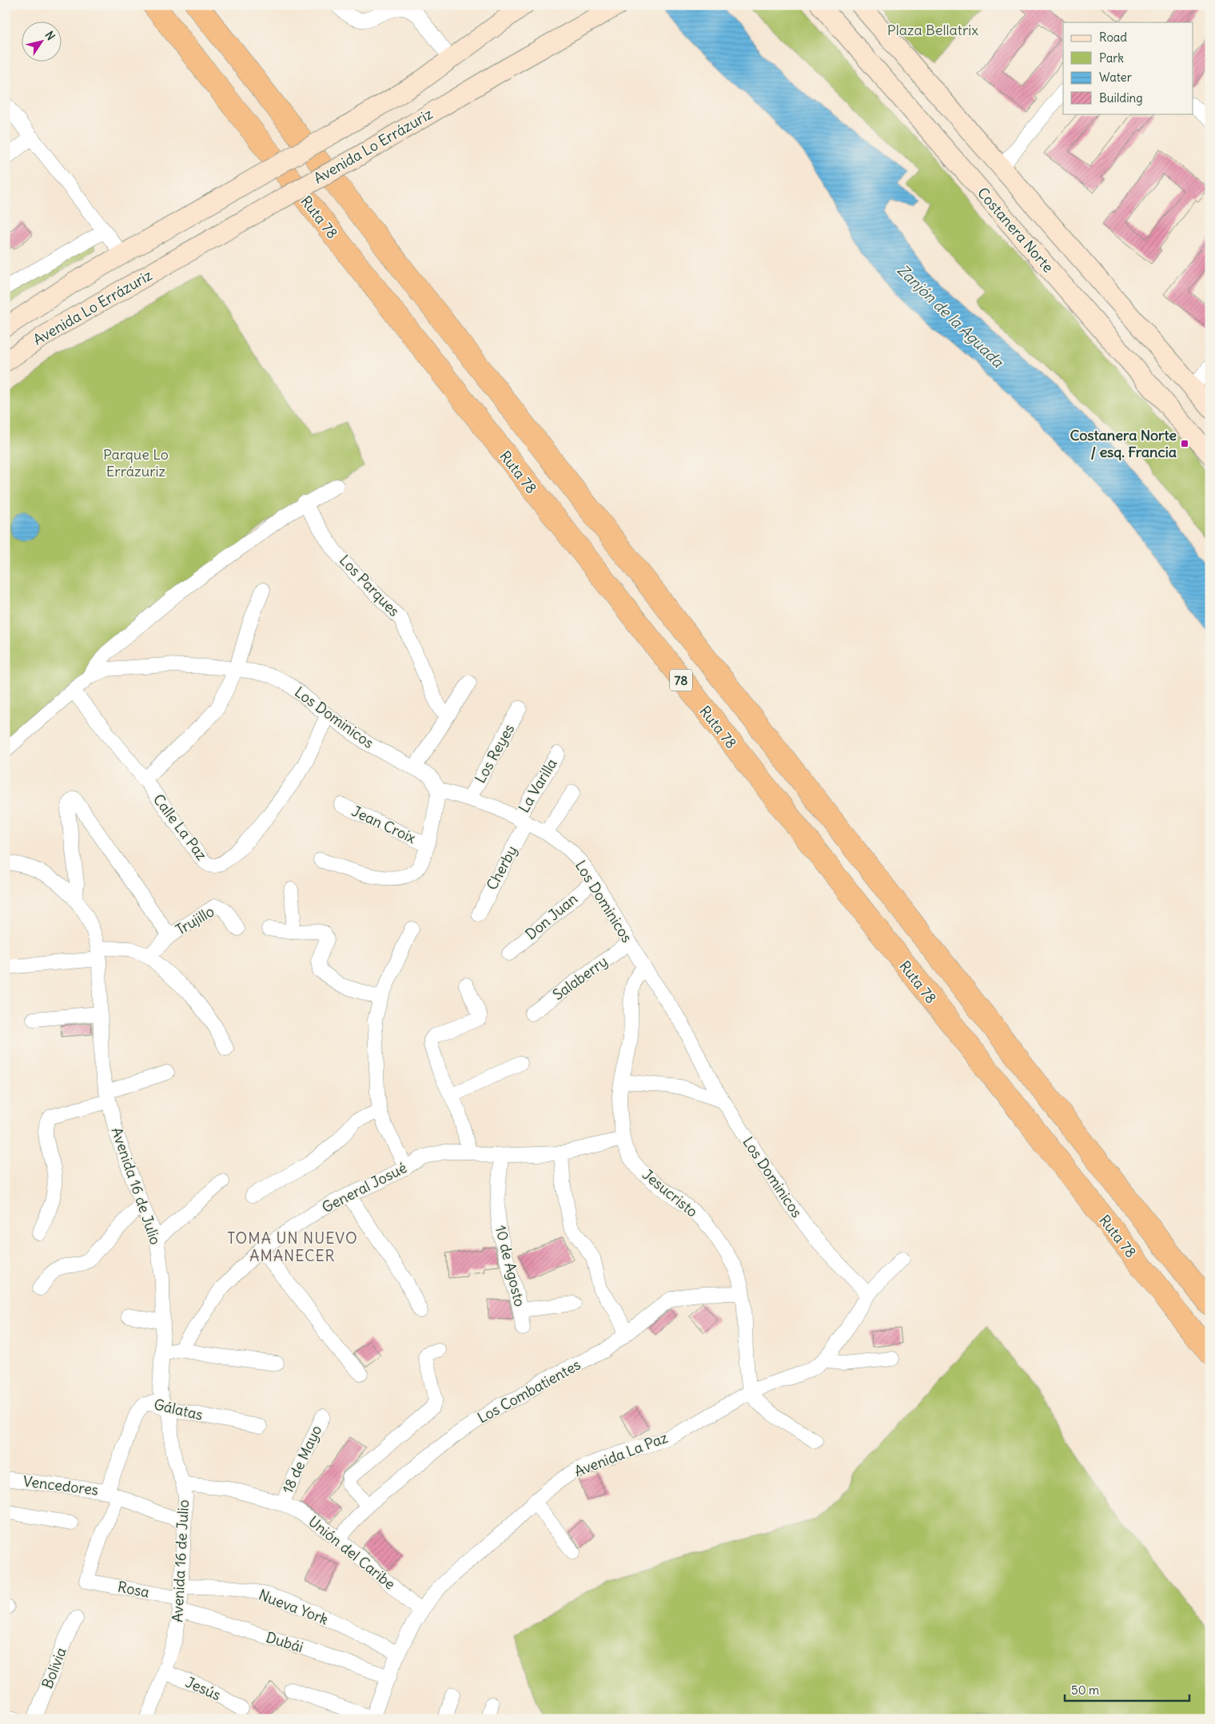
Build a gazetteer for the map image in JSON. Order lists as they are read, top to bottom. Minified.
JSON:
{"streets":{"highway":["Ruta 78","78"],"main road":["Avenida Lo Errázuriz","Costanera Norte"],"street":["Los Parques","Los Dominicos","Los Reyes","La Varilla","Jean Croix","Calle La Paz","Cherby","Don Juan","Trujillo","Salaberry","Avenida 16 de Julio","General Josué","Jesucristo","10 de Agosto","Los Combatientes","Gálatas","Avenida La Paz","18 de Mayo","Vencedores","Unión del Caribe","Rosa","Nueva York","Dubái","Bolivia","Jesús"]},"crossings":[["Los Parques","Los Dominicos"],["Los Dominicos","Los Reyes"],["Los Dominicos","La Varilla"],["Los Dominicos","Calle La Paz"],["Los Dominicos","Cherby"],["Los Dominicos","Don Juan"],["Los Dominicos","Salaberry"],["Los Dominicos","Jesucristo"],["Los Dominicos","Avenida La Paz"],["La Varilla","Cherby"],["Avenida 16 de Julio","Gálatas"],["Avenida 16 de Julio","Vencedores"],["Avenida 16 de Julio","Unión del Caribe"],["Avenida 16 de Julio","Rosa"],["Avenida 16 de Julio","Nueva York"],["Avenida 16 de Julio","Dubái"],["Avenida 16 de Julio","Jesús"],["General Josué","Jesucristo"],["General Josué","10 de Agosto"],["Jesucristo","Los Combatientes"],["Jesucristo","Avenida La Paz"],["Los Combatientes","Unión del Caribe"],["Gálatas","Vencedores"],["Gálatas","Rosa"],["Avenida La Paz","Unión del Caribe"],["Avenida La Paz","Nueva York"],["Avenida La Paz","Dubái"],["18 de Mayo","Unión del Caribe"],["Vencedores","Rosa"],["Rosa","Nueva York"],["Rosa","Dubái"],["Nueva York","Dubái"]],"districts":["TOMA UN NUEVO AMANECER"],"water":["Zanjón de la Aguada"],"parks":["Plaza Bellatrix","Parque Lo Errázuriz"],"places":{"transit":["Costanera Norte / esq. Francia"]},"legend":["Road","Park","Water","Building"],"scale_bar":"50 m","north":"top right"}
